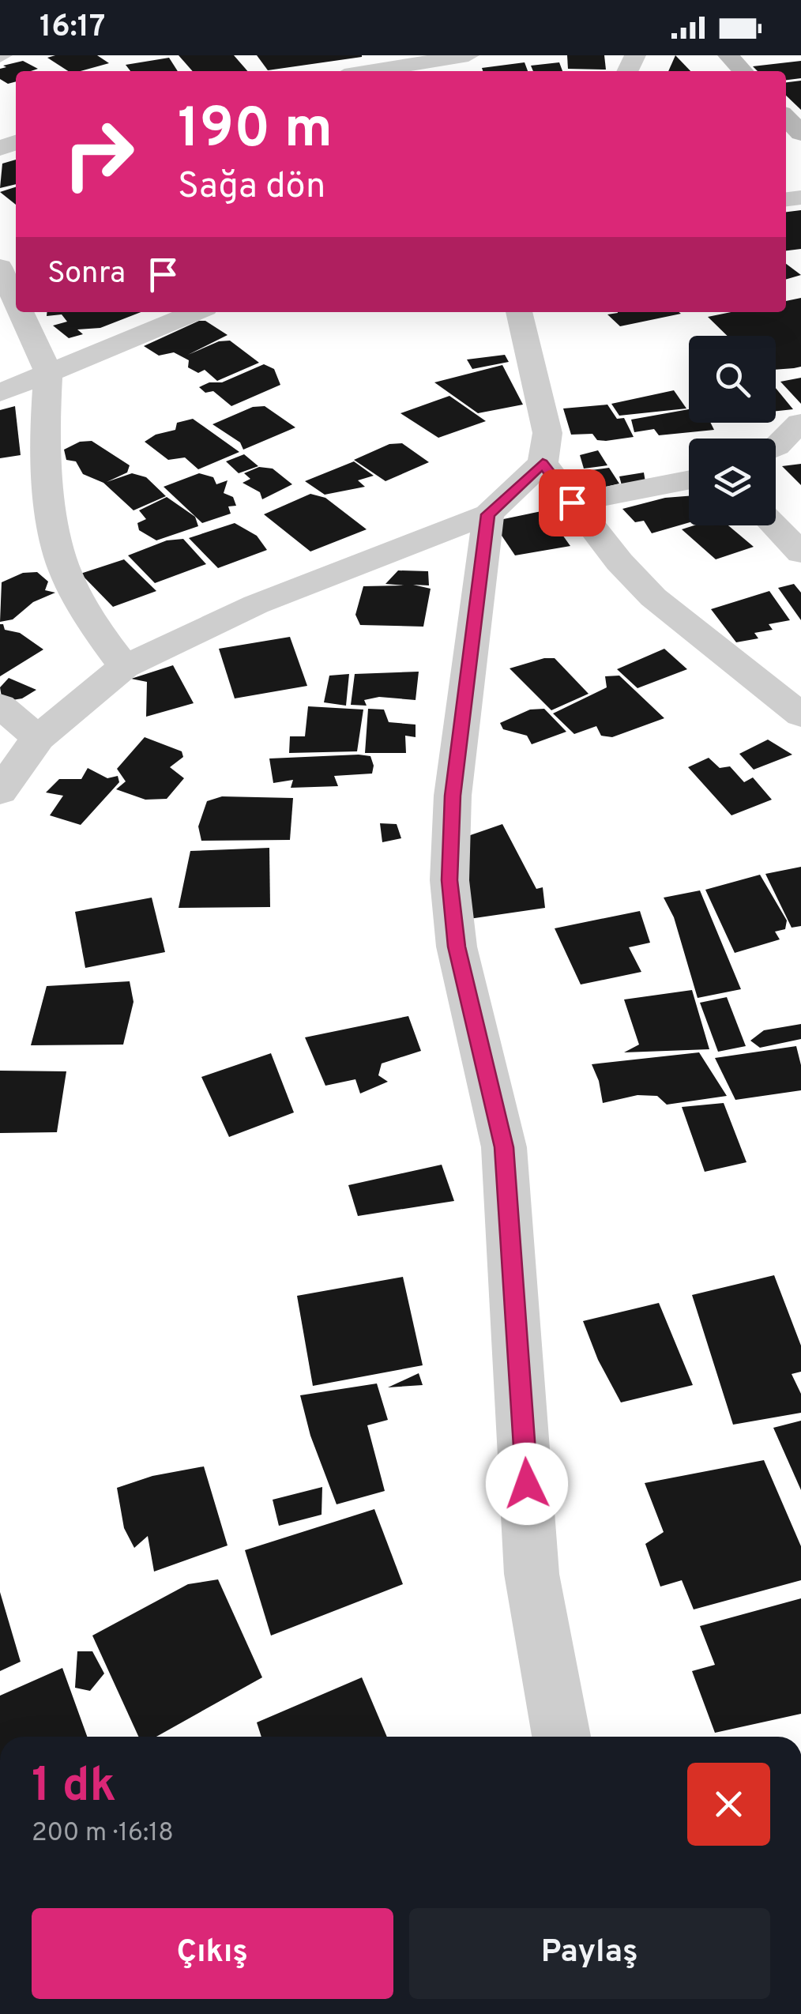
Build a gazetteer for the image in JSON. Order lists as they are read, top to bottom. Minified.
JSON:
{"page":{"status":"16:17","turn":["190 m","Sağa dön"],"then":"Sonra","heading":["1 dk","200 m · 16:18"],"buttons":["Çıkış","Paylaş"]}}
